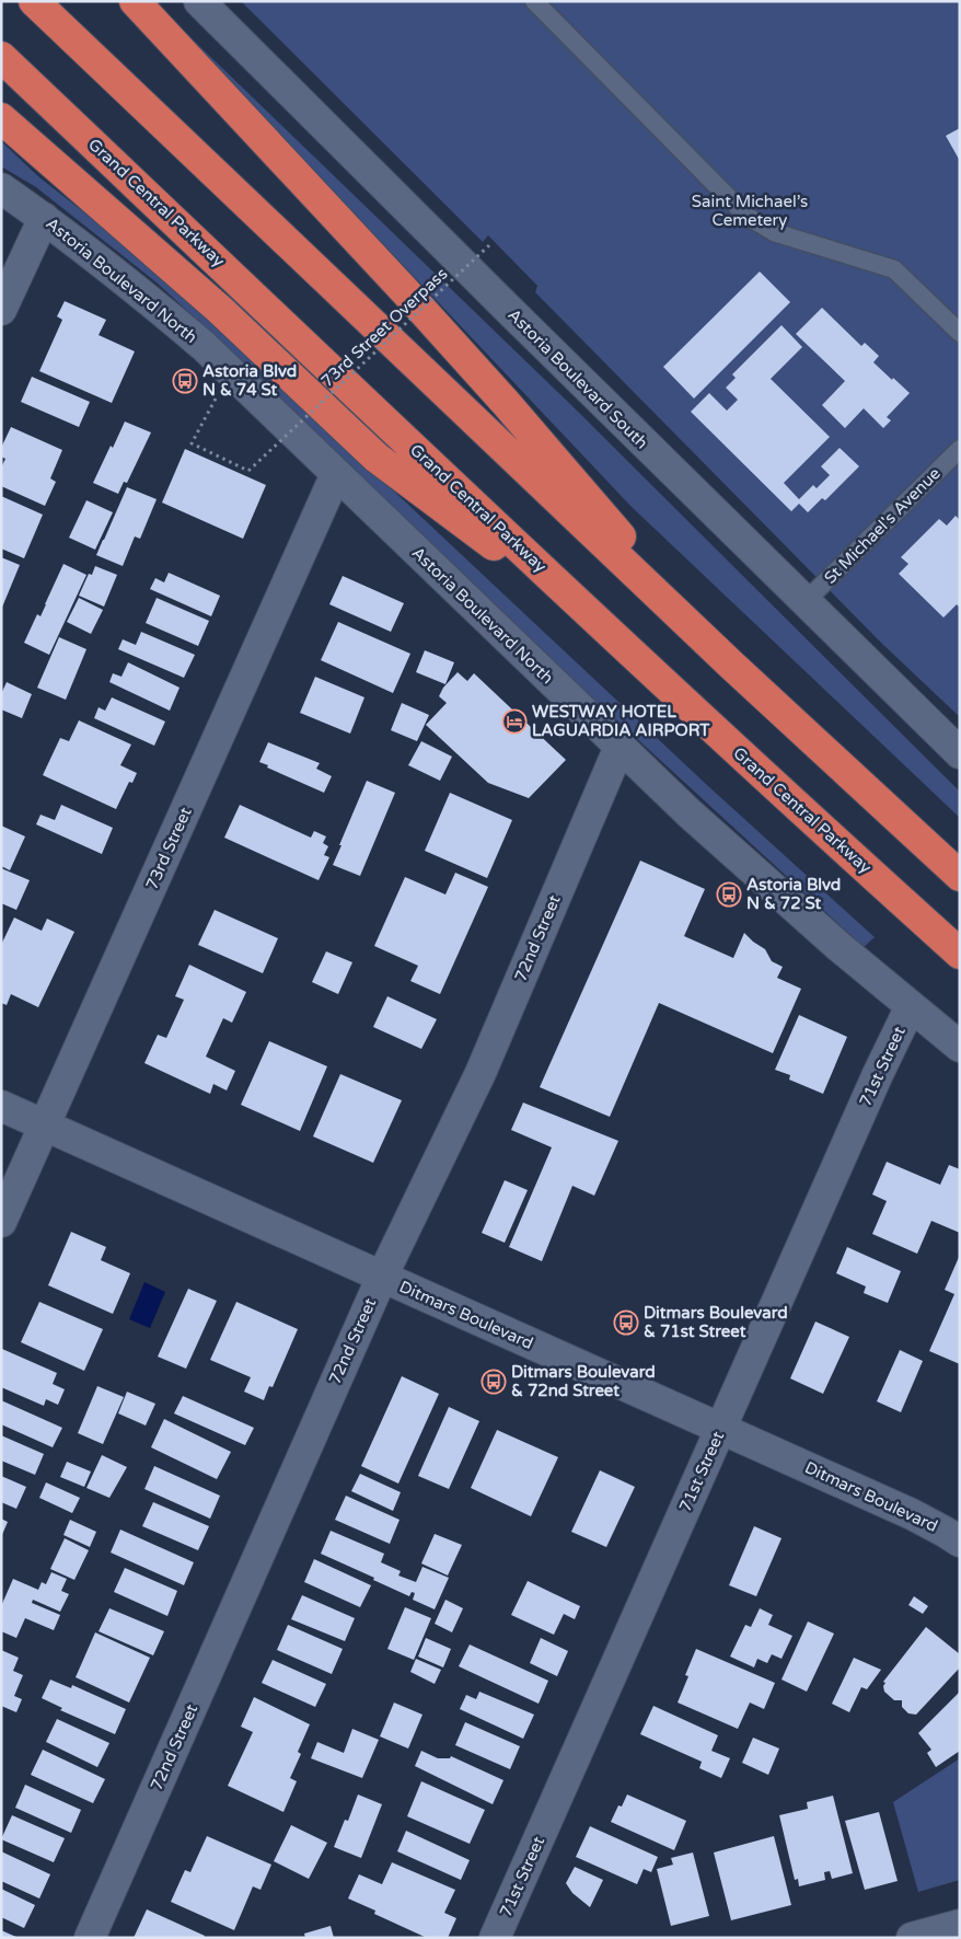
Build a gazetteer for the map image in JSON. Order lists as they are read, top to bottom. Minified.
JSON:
{"streets":{"highway":["Grand Central Parkway"],"street":["Astoria Boulevard North","Astoria Boulevard South","73rd Street","72nd Street","71st Street","Ditmars Boulevard"],"lane":["St Michael's Avenue"],"path":["73rd Street Overpass"]},"crossings":[["Astoria Boulevard North","73rd Street Overpass"],["Astoria Boulevard North","73rd Street"],["Astoria Boulevard North","72nd Street"],["Astoria Boulevard North","71st Street"],["Astoria Boulevard South","St Michael's Avenue"],["73rd Street","Ditmars Boulevard"],["72nd Street","Ditmars Boulevard"],["71st Street","Ditmars Boulevard"]],"parks":["Saint Michael’s Cemetery"],"places":{"bus stop":["Astoria Blvd N & 74 St","Astoria Blvd N & 72 St","Ditmars Boulevard & 71st Street","Ditmars Boulevard & 72nd Street"],"hotel":["WESTWAY HOTEL LAGUARDIA AIRPORT"]}}
